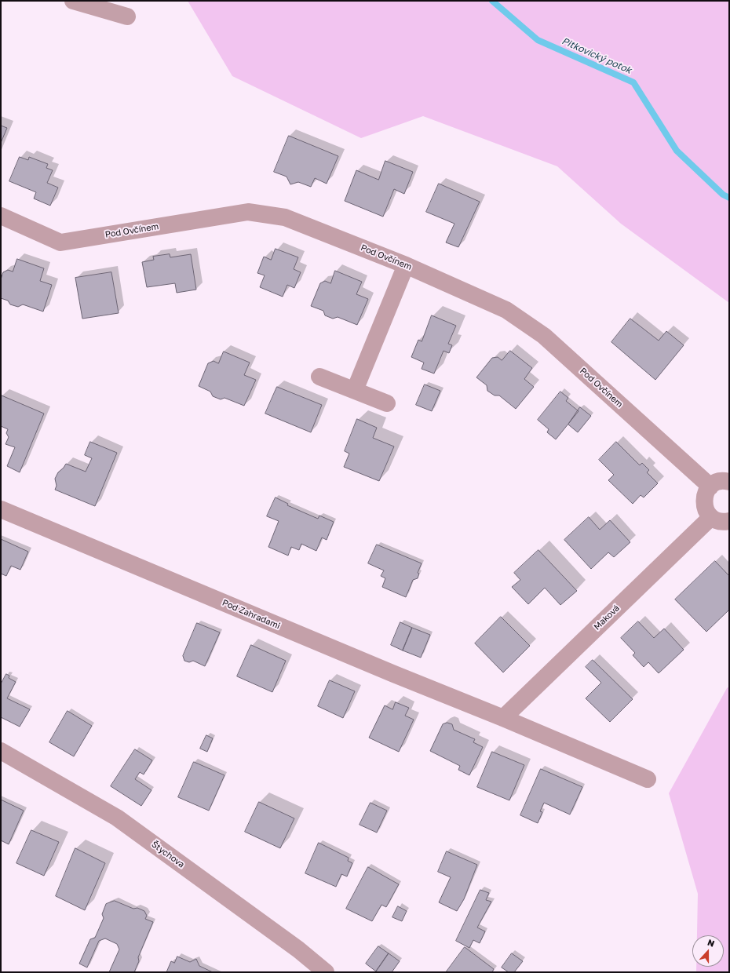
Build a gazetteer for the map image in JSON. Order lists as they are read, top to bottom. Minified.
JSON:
{"streets":{"street":["Pod Ovčínem","Pod Zahradami","Maková","Štychova"]},"crossings":[["Pod Zahradami","Maková"]],"water":["Pitkovický potok"],"north":"top"}
